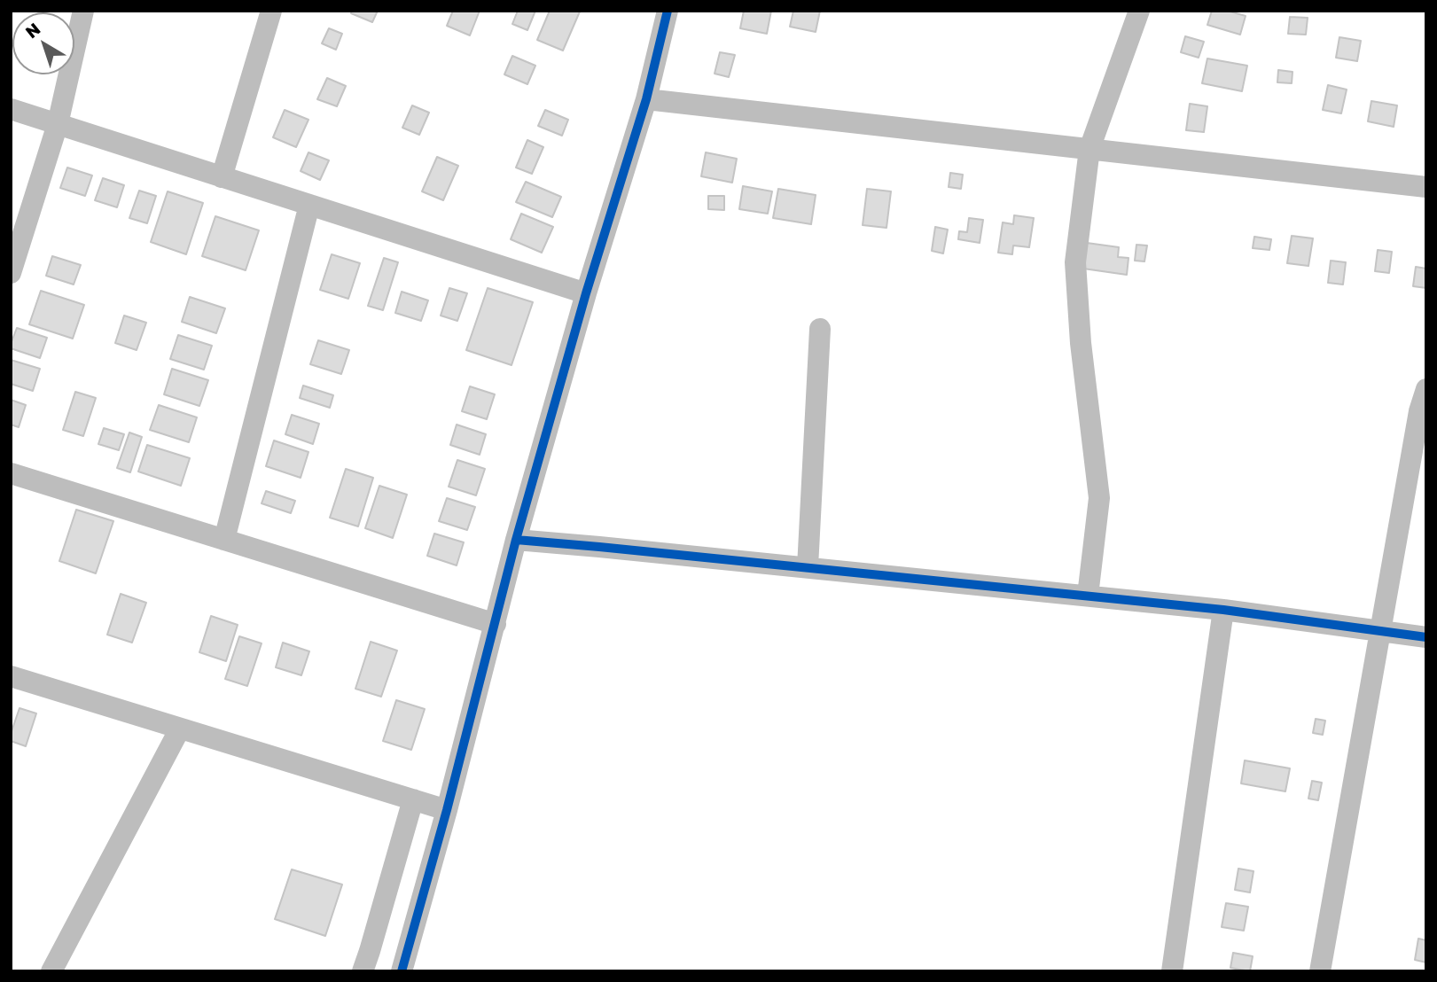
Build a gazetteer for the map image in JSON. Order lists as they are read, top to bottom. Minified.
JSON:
{"north":"top left"}
